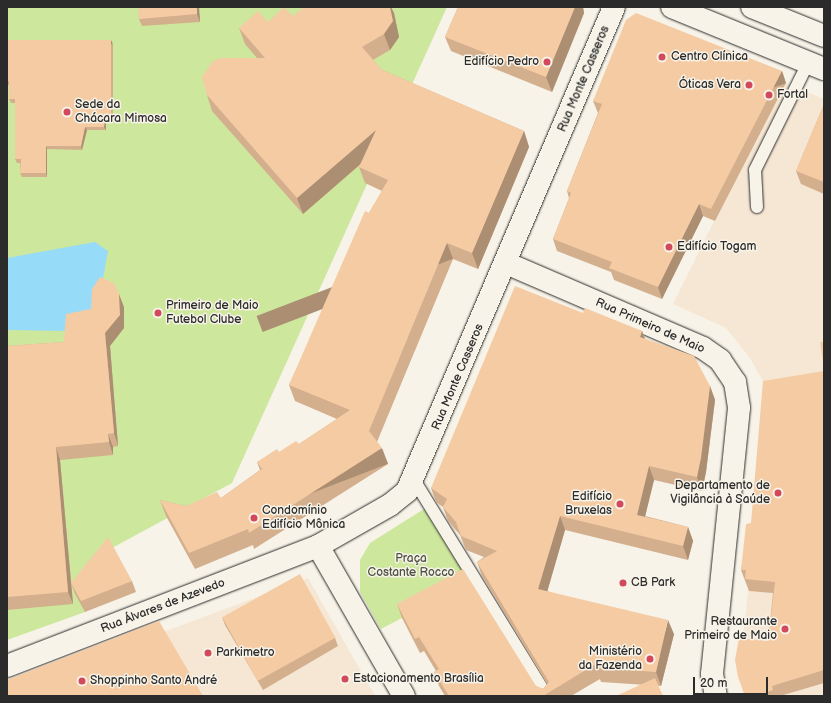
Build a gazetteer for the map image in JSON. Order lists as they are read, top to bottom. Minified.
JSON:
{"streets":{"street":["Rua Monte Casseros","Rua Primeiro de Maio","Rua Álvares de Azevedo"]},"crossings":[["Rua Monte Casseros","Rua Primeiro de Maio"],["Rua Monte Casseros","Rua Álvares de Azevedo"]],"parks":["Praça Costante Rocco"],"places":["Centro Clínica","Edifício Pedro","Óticas Vera","Fortal","Sede da Chácara Mimosa","Edifício Togam","Primeiro de Maio Futebol Clube","Departamento de Vigilância à Saúde","Edifício Bruxelas","Condomínio Edifício Mônica","CB Park","Restaurante Primeiro de Maio","Parkimetro","Ministério da Fazenda","Estacionamento Brasília","Shoppinho Santo André"],"scale_bar":"20 m"}
